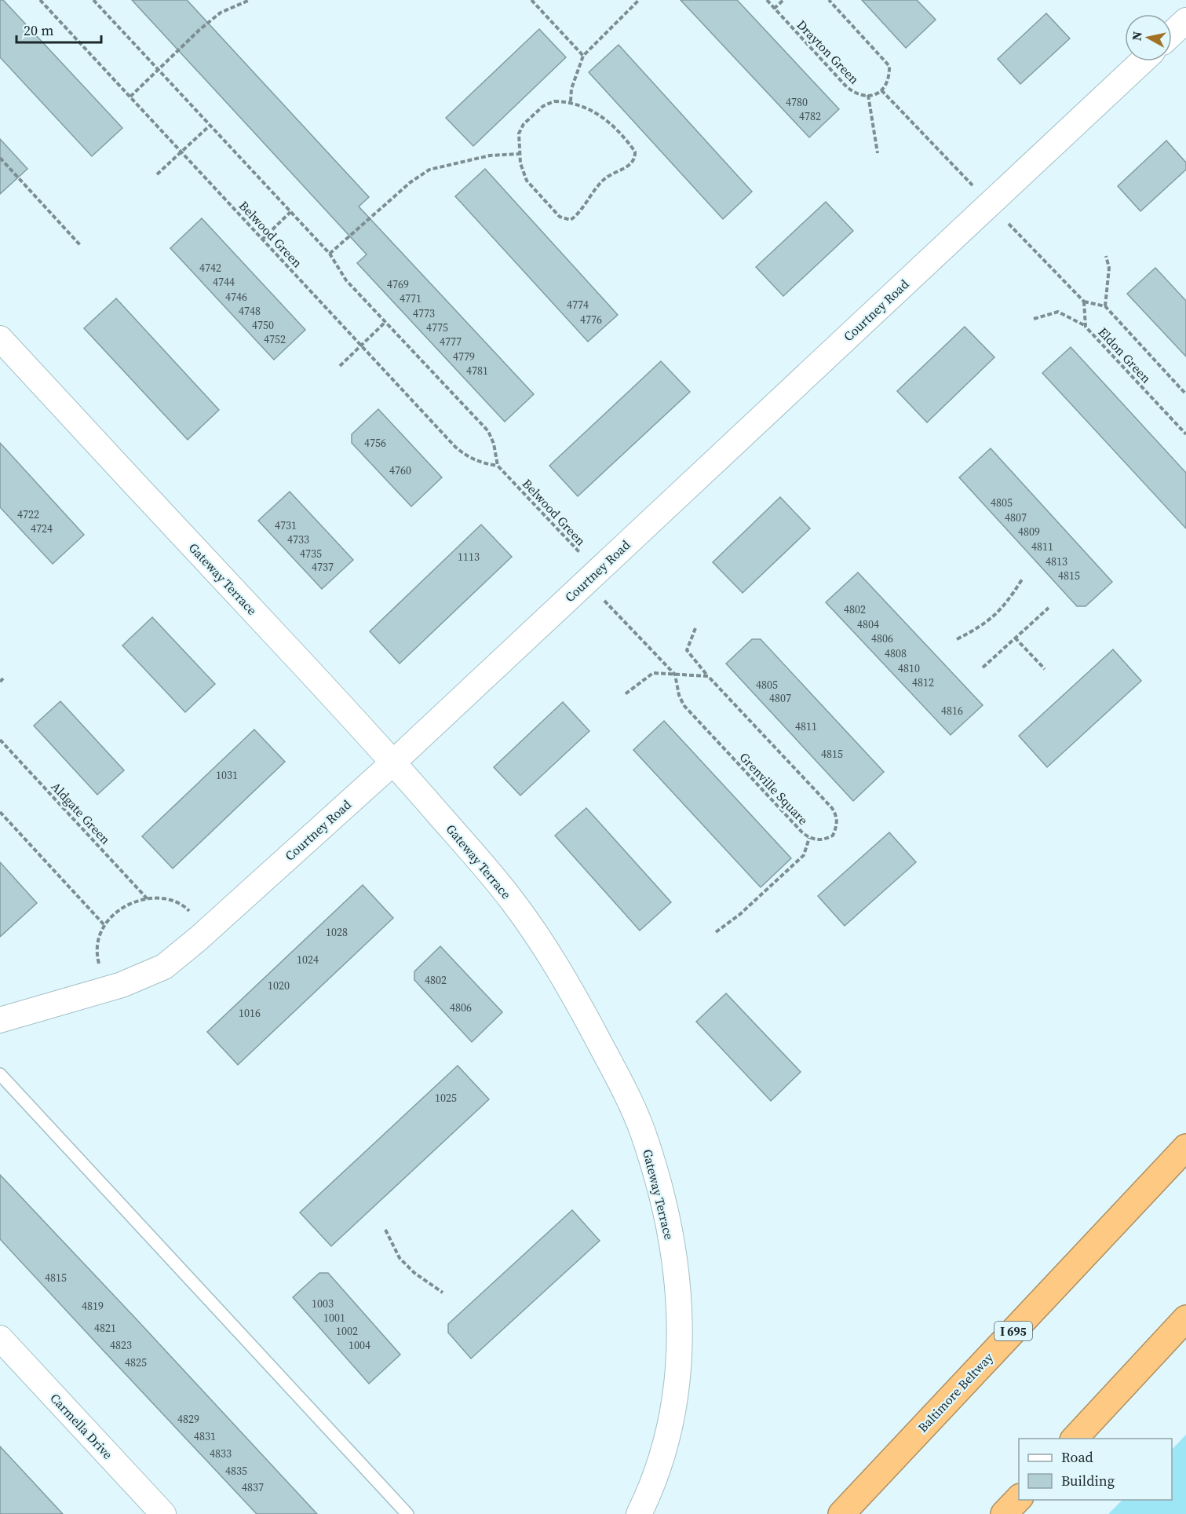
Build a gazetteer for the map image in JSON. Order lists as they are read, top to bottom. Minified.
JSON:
{"streets":{"highway":["I 695","Baltimore Beltway"],"street":["Courtney Road","Gateway Terrace","Carmella Drive"],"path":["Drayton Green","Belwood Green","Eldon Green","Grenville Square","Aldgate Green"]},"crossings":[["Belwood Green","Courtney Road"],["Courtney Road","Gateway Terrace"]],"house_numbers":["4780","4782","4742","4744","4769","4746","4771","4774","4748","4773","4776","4750","4775","4752","4777","4779","4781","4756","4760","4805","4722","4807","4731","4724","4809","4733","4811","4735","1113","4813","4737","4815","4802","4804","4806","4808","4810","4812","4805","4807","4816","4811","4815","1031","1028","1024","4802","1020","4806","1016","1025","4815","1003","4819","1001","4821","1002","4823","1004","4825","4829","4831","4833","4835","4837"],"legend":["Road","Building"],"scale_bar":"20 m","north":"left"}
